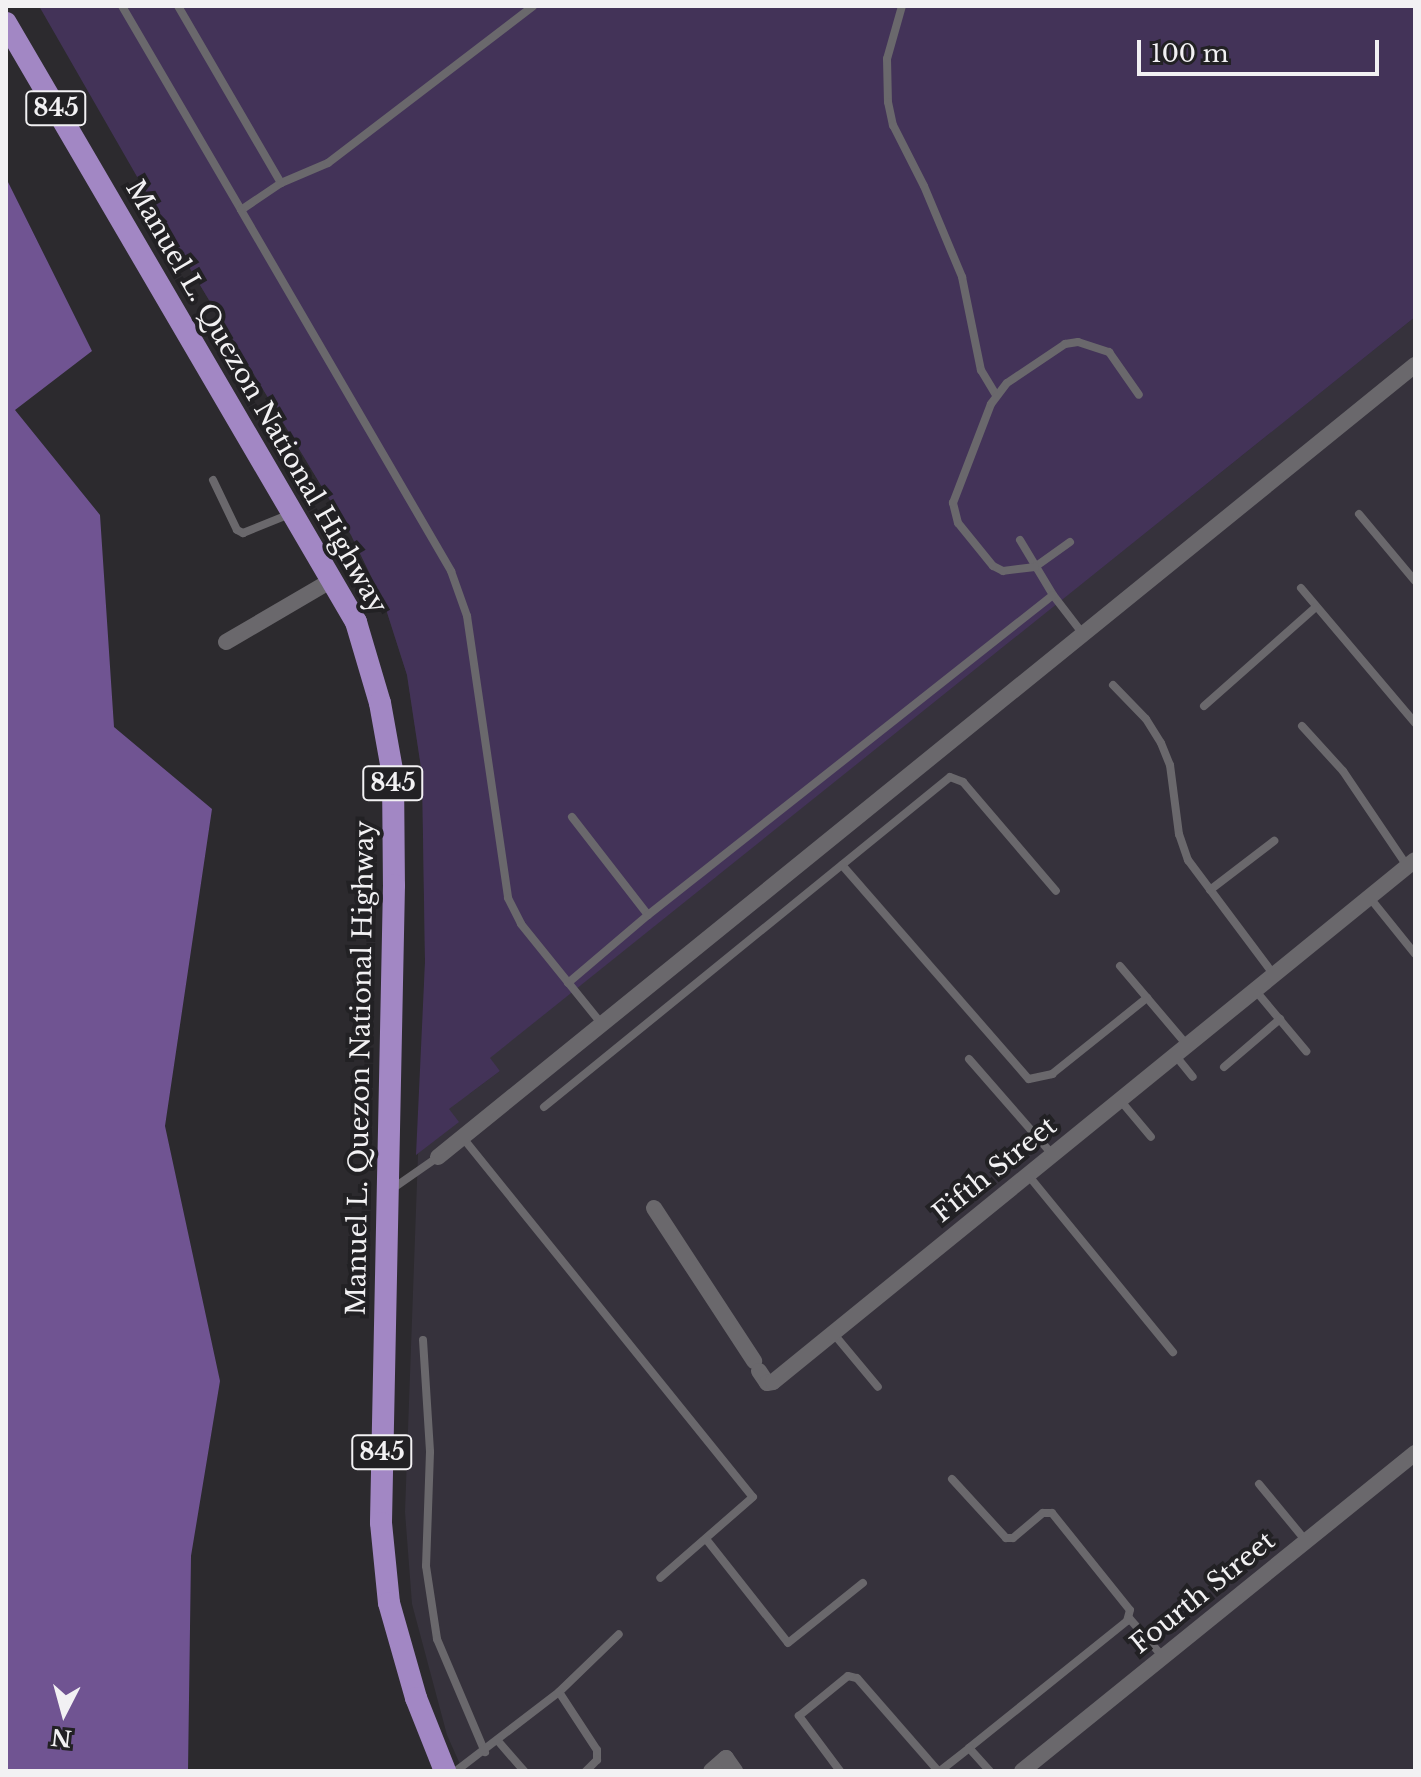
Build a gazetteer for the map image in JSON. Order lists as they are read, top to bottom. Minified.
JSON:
{"streets":{"main road":["845","Manuel L. Quezon National Highway"],"street":["Fifth Street","Fourth Street"]},"scale_bar":"100 m","north":"bottom"}
